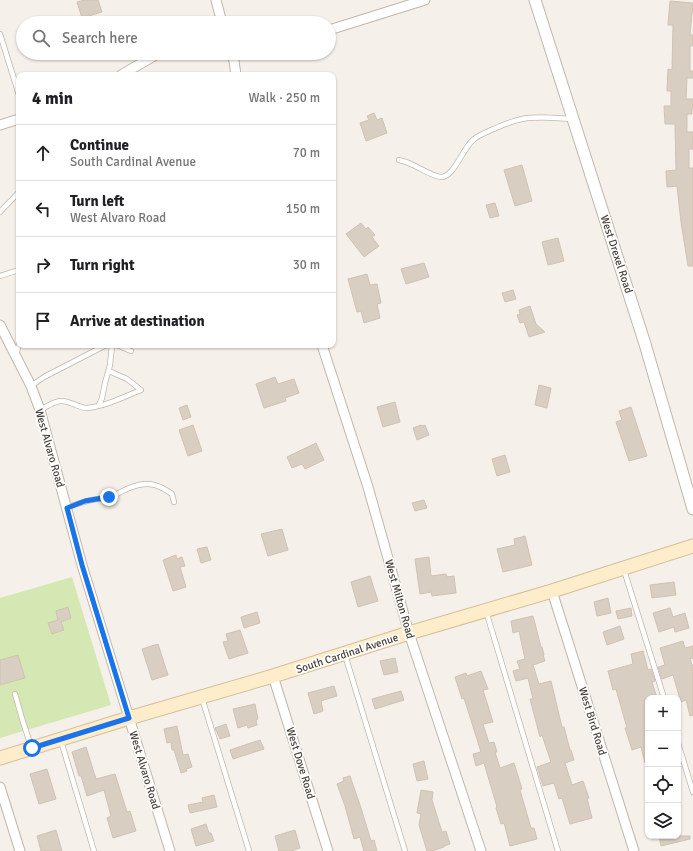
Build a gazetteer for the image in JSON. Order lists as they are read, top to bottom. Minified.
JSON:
{"streets":{"main road":["South Cardinal Avenue"],"street":["West Drexel Road","West Alvaro Road","West Milton Road","West Bird Road","West Dove Road"]},"crossings":[["West Alvaro Road","South Cardinal Avenue"],["West Milton Road","South Cardinal Avenue"],["South Cardinal Avenue","West Bird Road"],["South Cardinal Avenue","West Dove Road"]],"page":{"search":"Search here","heading":["4 min","Walk · 250 m"],"list":[["Continue","South Cardinal Avenue","70 m"],["Turn left","West Alvaro Road","150 m"],["Turn right","30 m"],"Arrive at destination"],"map_buttons":["+","−"]}}
